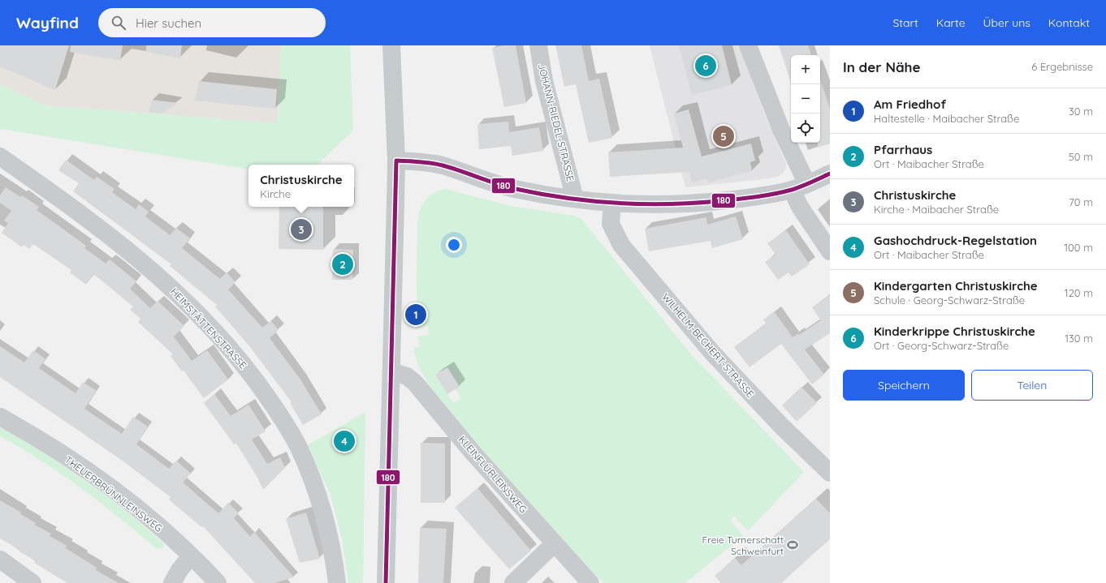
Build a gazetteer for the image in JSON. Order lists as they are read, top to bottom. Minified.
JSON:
{"streets":{"street":["JOHANN-RIEDEL-STRASSE","HEIMSTÄTTENSTRASSE","WILHELM-BECHERT-STRASSE","KLEINFLÜRLEINSWEG","THEUERBRÜNNLEINSWEG"]},"places":{"sports":["Freie Turnerschaft Schweinfurt"]},"lines":["transit line 180"],"page":{"header":"Wayfind","search":"Hier suchen","nav":["Start","Karte","Über uns","Kontakt"],"heading":["In der Nähe","6 Ergebnisse"],"pins":["6","5","3","2","1","4"],"map_buttons":["+","−"],"list":[{"mark":"1","name":"Am Friedhof","note":"Haltestelle · Maibacher Straße","value":"30 m"},{"mark":"2","name":"Pfarrhaus","note":"Ort · Maibacher Straße","value":"50 m"},{"mark":"3","name":"Christuskirche","note":"Kirche · Maibacher Straße","value":"70 m"},{"mark":"4","name":"Gashochdruck-Regelstation","note":"Ort · Maibacher Straße","value":"100 m"},{"mark":"5","name":"Kindergarten Christuskirche","note":"Schule · Georg-Schwarz-Straße","value":"120 m"},{"mark":"6","name":"Kinderkrippe Christuskirche","note":"Ort · Georg-Schwarz-Straße","value":"130 m"}],"popup":["Christuskirche","Kirche"],"buttons":["Speichern","Teilen"]}}
